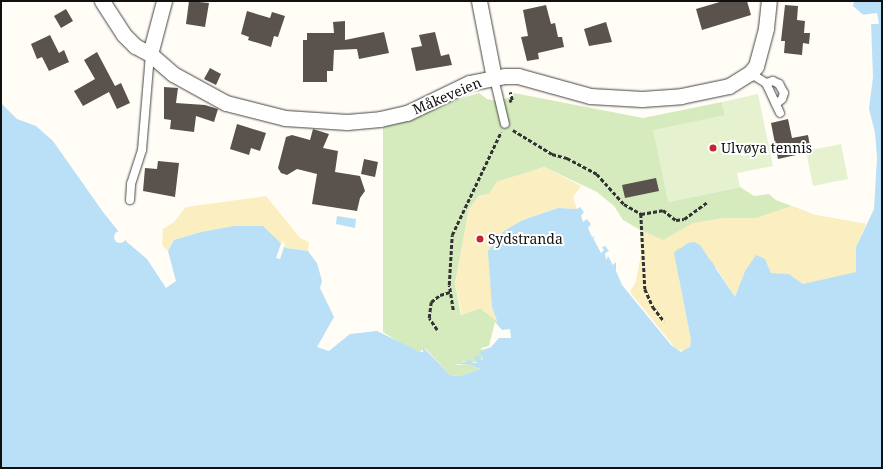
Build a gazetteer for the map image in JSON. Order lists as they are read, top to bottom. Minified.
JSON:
{"streets":{"street":["Måkeveien"]},"places":["Ulvøya tennis","Sydstranda"]}
